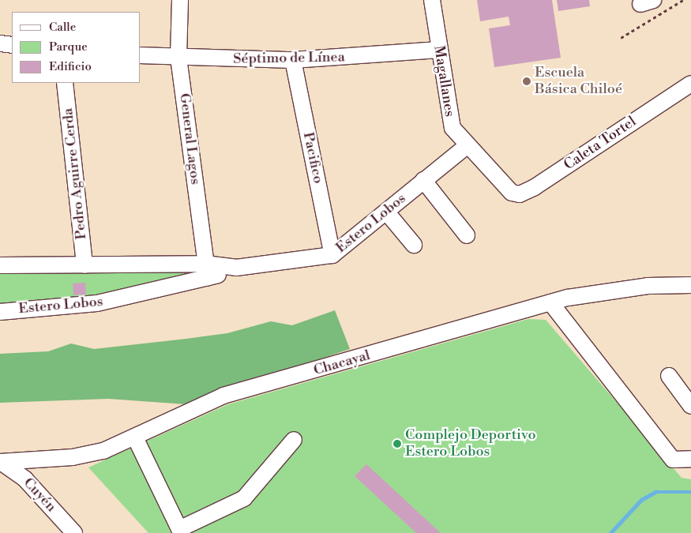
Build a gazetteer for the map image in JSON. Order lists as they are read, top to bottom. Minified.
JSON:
{"streets":{"street":["Séptimo de Línea","Magallanes","General Lagos","Caleta Tortel","Pacifico","Pedro Aguirre Cerda","Estero Lobos","Chacayal","Cuyén"]},"crossings":[["Séptimo de Línea","Magallanes"],["Séptimo de Línea","General Lagos"],["Séptimo de Línea","Pacifico"],["Magallanes","Caleta Tortel"],["Magallanes","Estero Lobos"],["General Lagos","Estero Lobos"],["Pacifico","Estero Lobos"],["Pedro Aguirre Cerda","Estero Lobos"],["Chacayal","Cuyén"]],"places":["Escuela Básica Chiloé","Complejo Deportivo Estero Lobos"],"legend":["Calle","Parque","Edificio"]}
